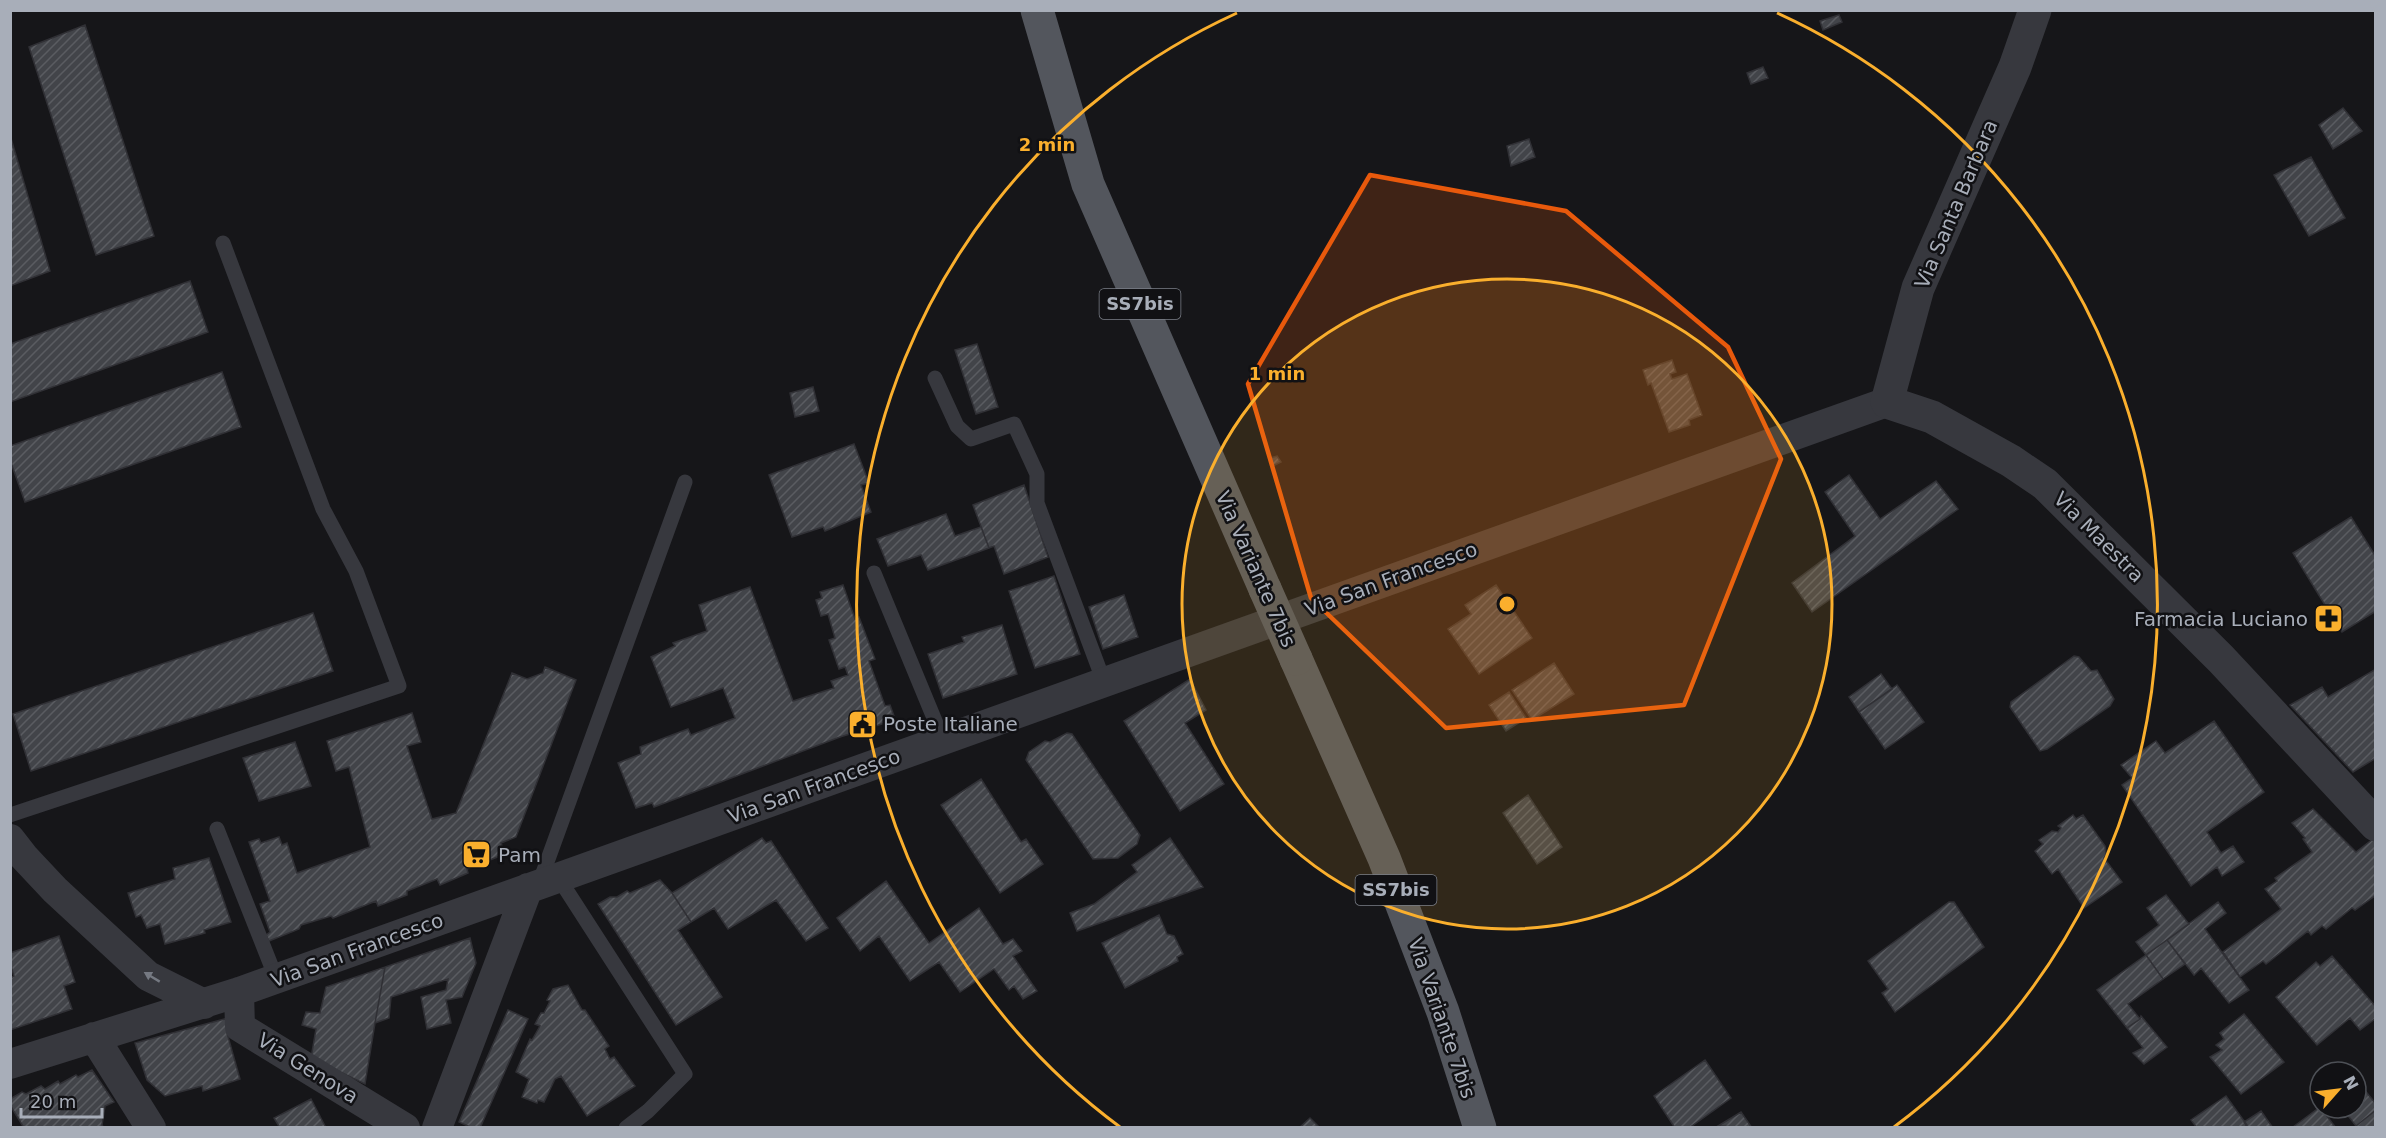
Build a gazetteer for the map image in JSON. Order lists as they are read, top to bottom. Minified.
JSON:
{"streets":{"main road":["SS7bis","Via Variante 7bis"],"street":["Via Santa Barbara","Via Maestra","Via San Francesco","Via Genova"]},"crossings":[["Via Santa Barbara","Via Maestra"],["Via Santa Barbara","Via San Francesco"],["Via Maestra","Via San Francesco"],["Via San Francesco","Via Genova"]],"places":{"pharmacy":["Farmacia Luciano"],"public building":["Poste Italiane"],"supermarket":["Pam"]},"scale_bar":"20 m","north":"top right","rings":["2 min","1 min"]}
